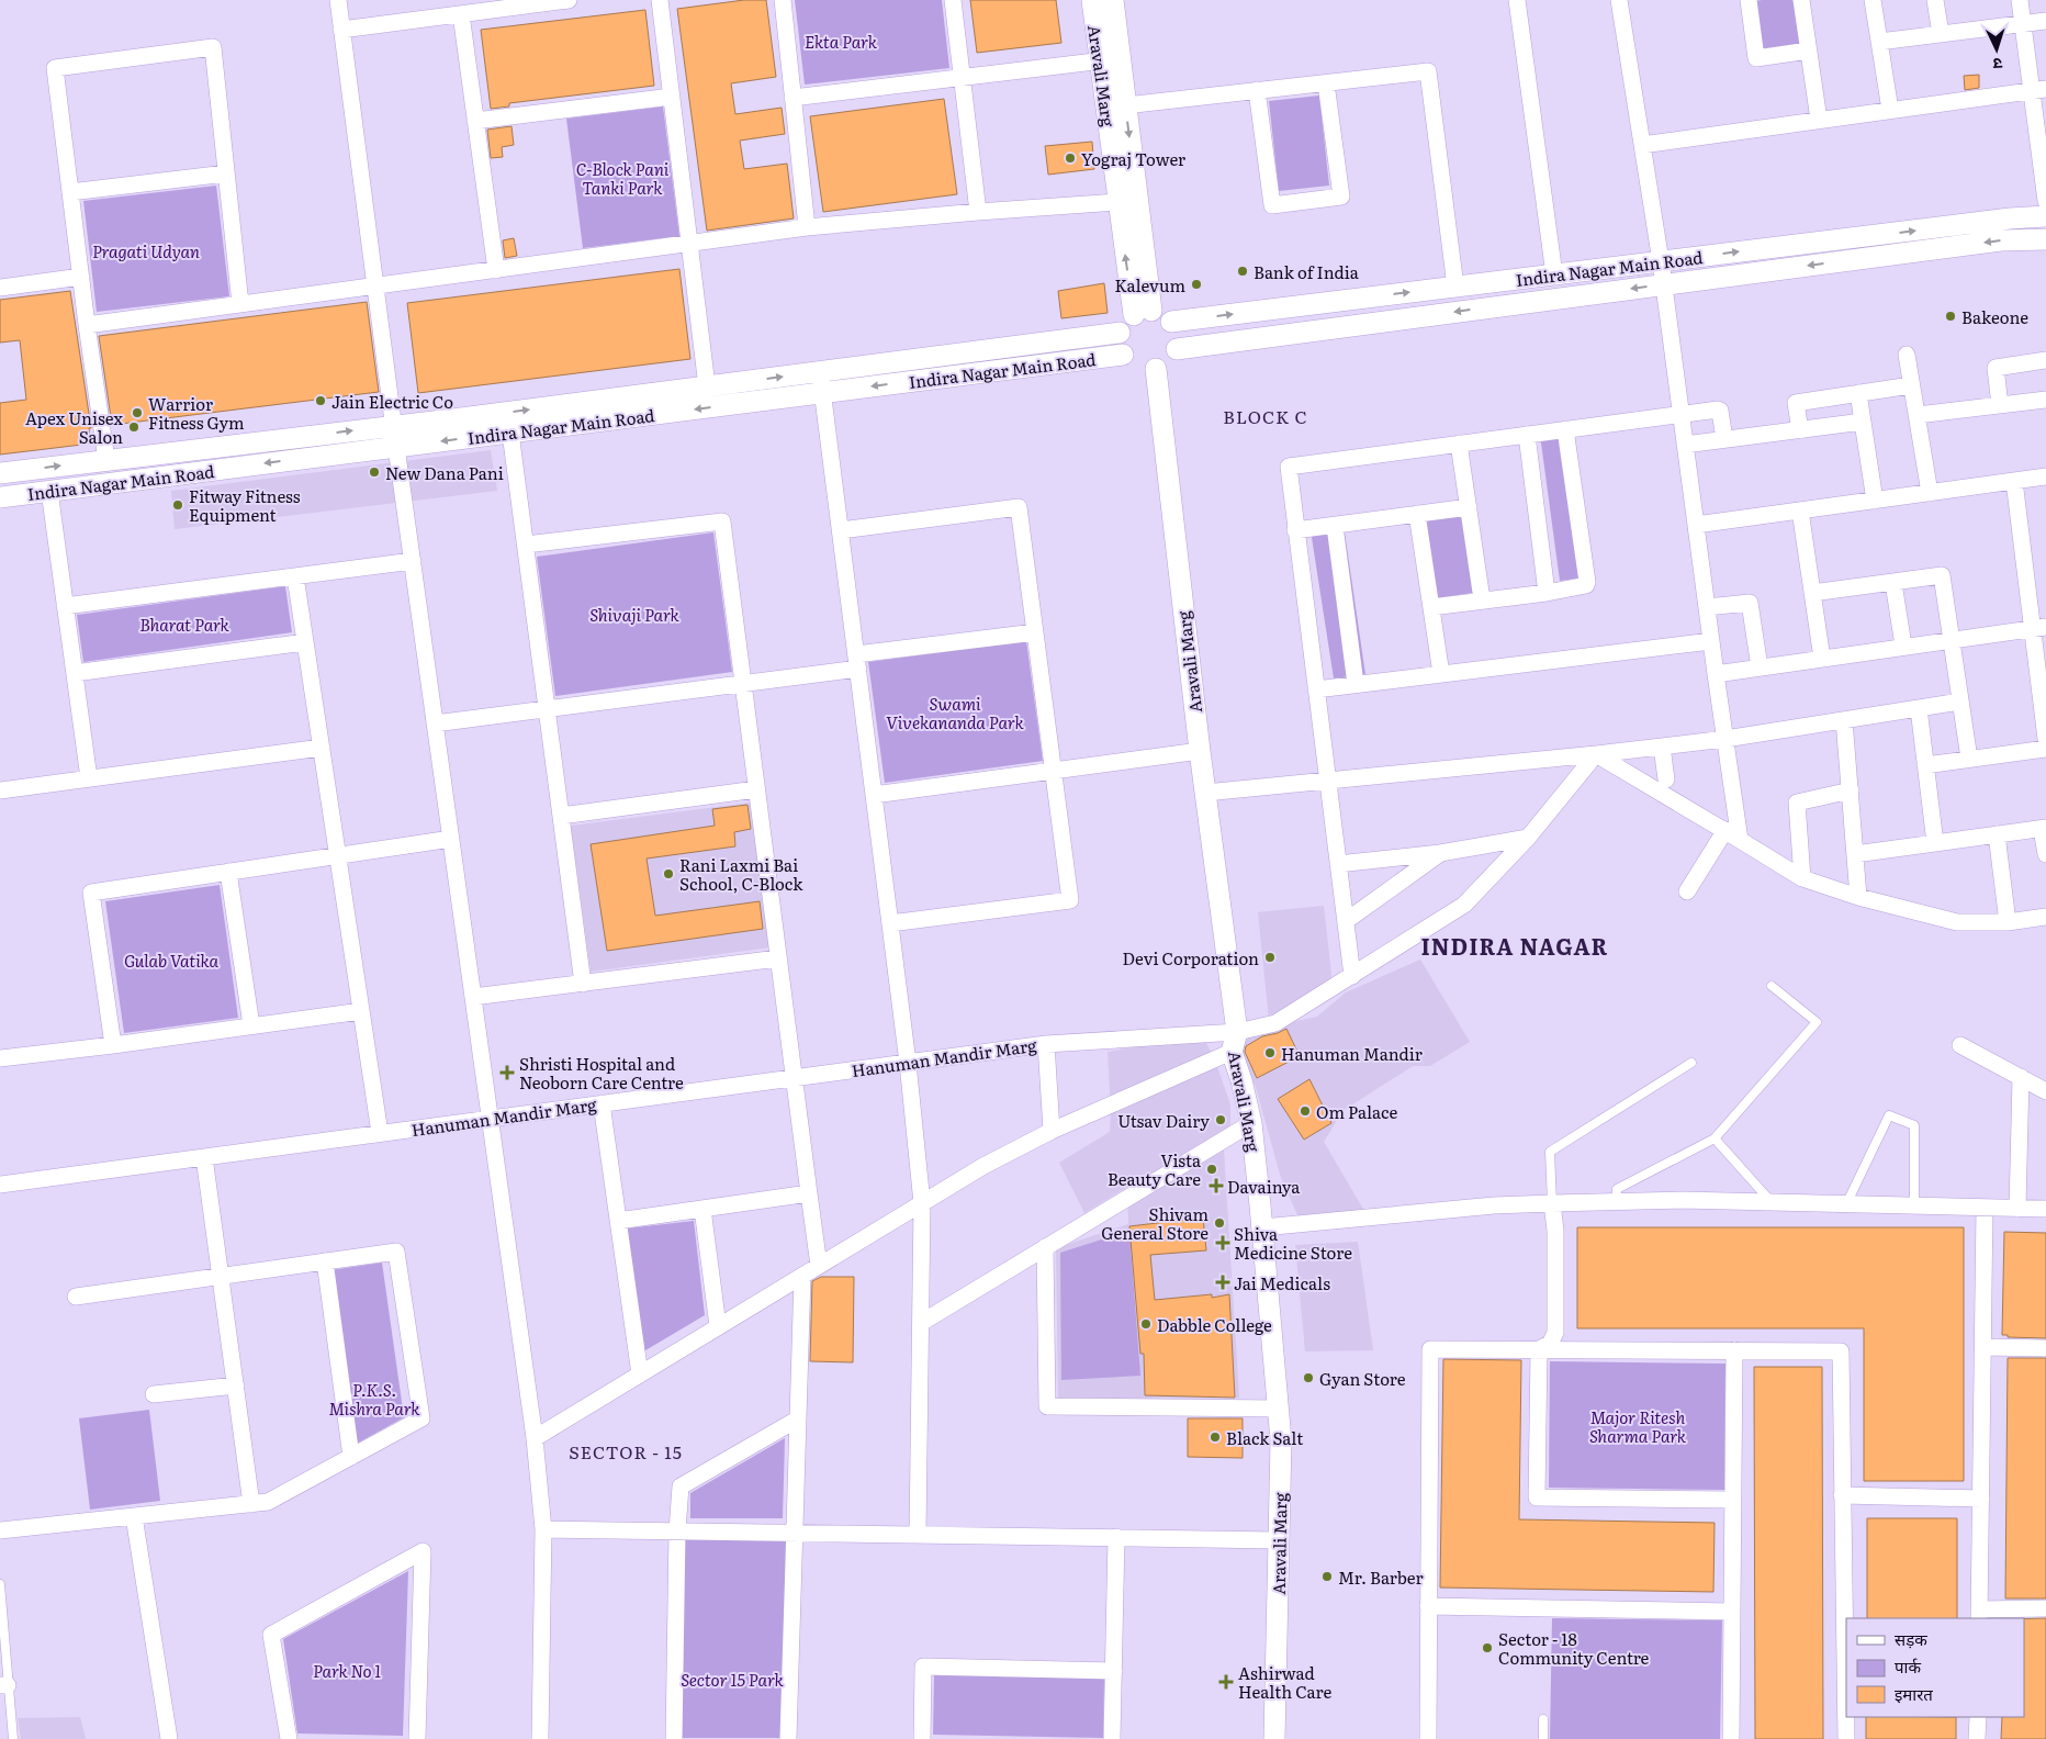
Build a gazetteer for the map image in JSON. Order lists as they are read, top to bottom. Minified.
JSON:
{"streets":{"street":["Aravali Marg","Indira Nagar Main Road","Hanuman Mandir Marg"]},"crossings":[["Aravali Marg","Indira Nagar Main Road"],["Aravali Marg","Hanuman Mandir Marg"]],"districts":["BLOCK C","INDIRA NAGAR","SECTOR - 15"],"parks":["Ekta Park","C-Block Pani Tanki Park","Pragati Udyan","Shivaji Park","Bharat Park","Swami Vivekananda Park","Gulab Vatika","P.K.S. Mishra Park","Major Ritesh Sharma Park","Park No 1","Sector 15 Park"],"places":{"other":["Yograj Tower","Bank of India","Kalevum","Bakeone","Jain Electric Co","Warrior Fitness Gym","Apex Unisex Salon","New Dana Pani","Fitway Fitness Equipment","Rani Laxmi Bai School, C-Block","Devi Corporation","Hanuman Mandir","Om Palace","Utsav Dairy","Vista Beauty Care","Shivam General Store","Dabble College","Gyan Store","Black Salt","Mr. Barber","Sector - 18 Community Centre"],"health":["Shristi Hospital and Neoborn Care Centre","Davainya","Shiva Medicine Store","Jai Medicals","Ashirwad Health Care"]},"legend":["सड़क","पार्क","इमारत"],"north":"bottom"}
